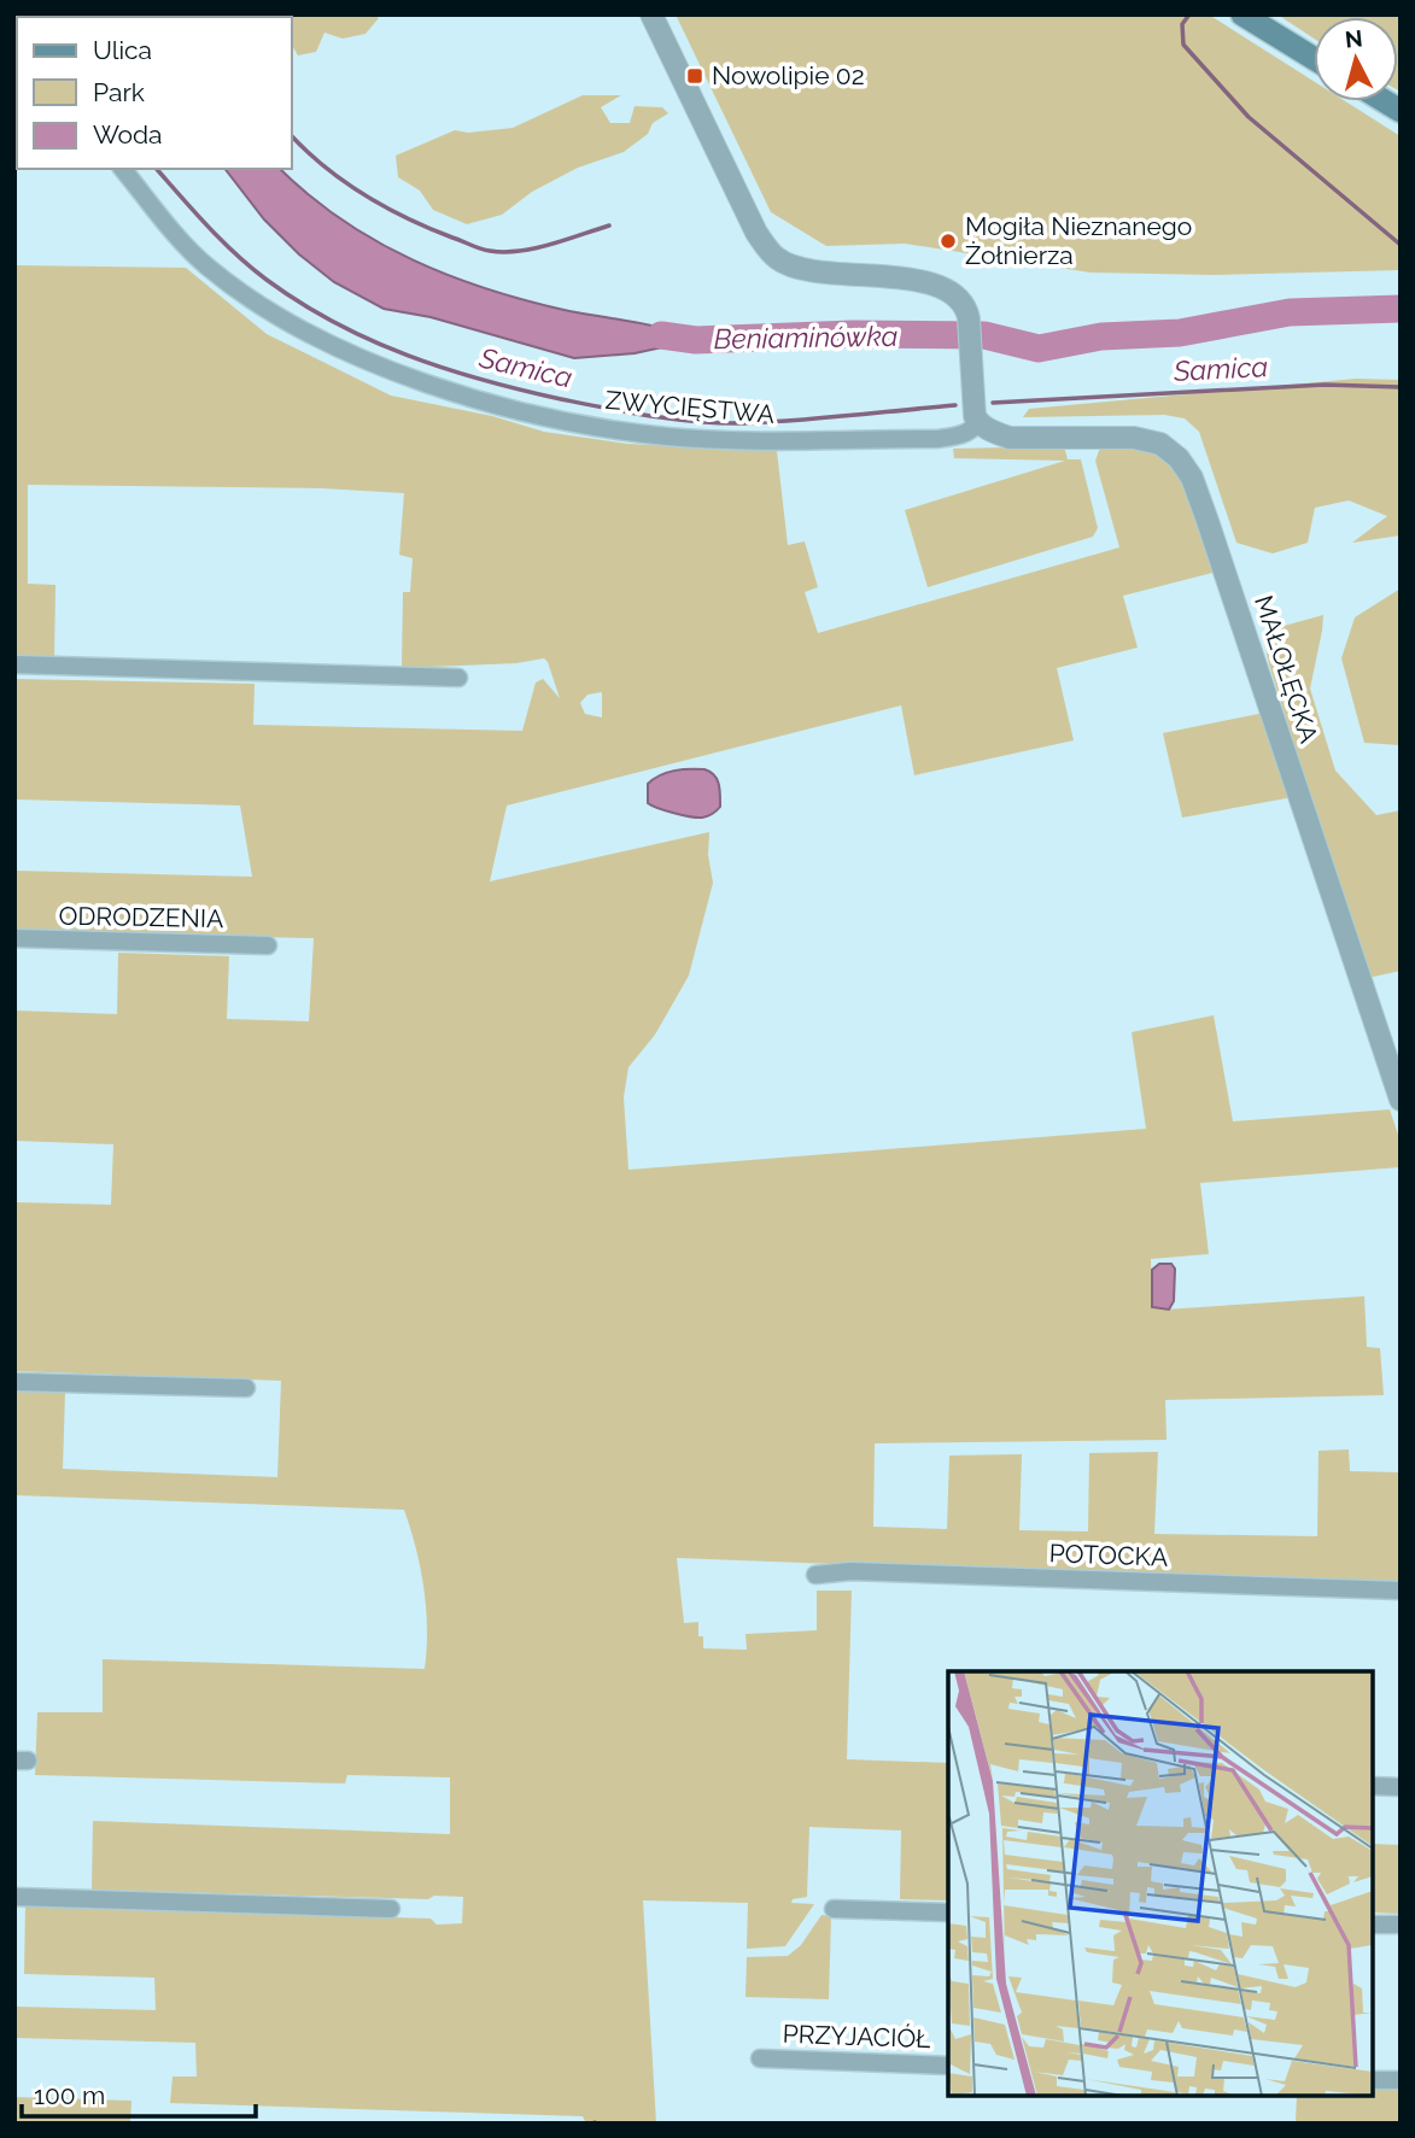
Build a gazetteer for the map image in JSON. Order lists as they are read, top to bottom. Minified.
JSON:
{"streets":{"street":["ZWYCIĘSTWA","MAŁOŁĘCKA","ODRODZENIA","POTOCKA","PRZYJACIÓŁ"]},"crossings":[["ZWYCIĘSTWA","MAŁOŁĘCKA"]],"water":["Beniaminówka","Samica"],"places":{"transit":["Nowolipie 02"],"other":["Mogiła Nieznanego Żołnierza"]},"legend":["Ulica","Park","Woda"],"scale_bar":"100 m","north":"top"}
